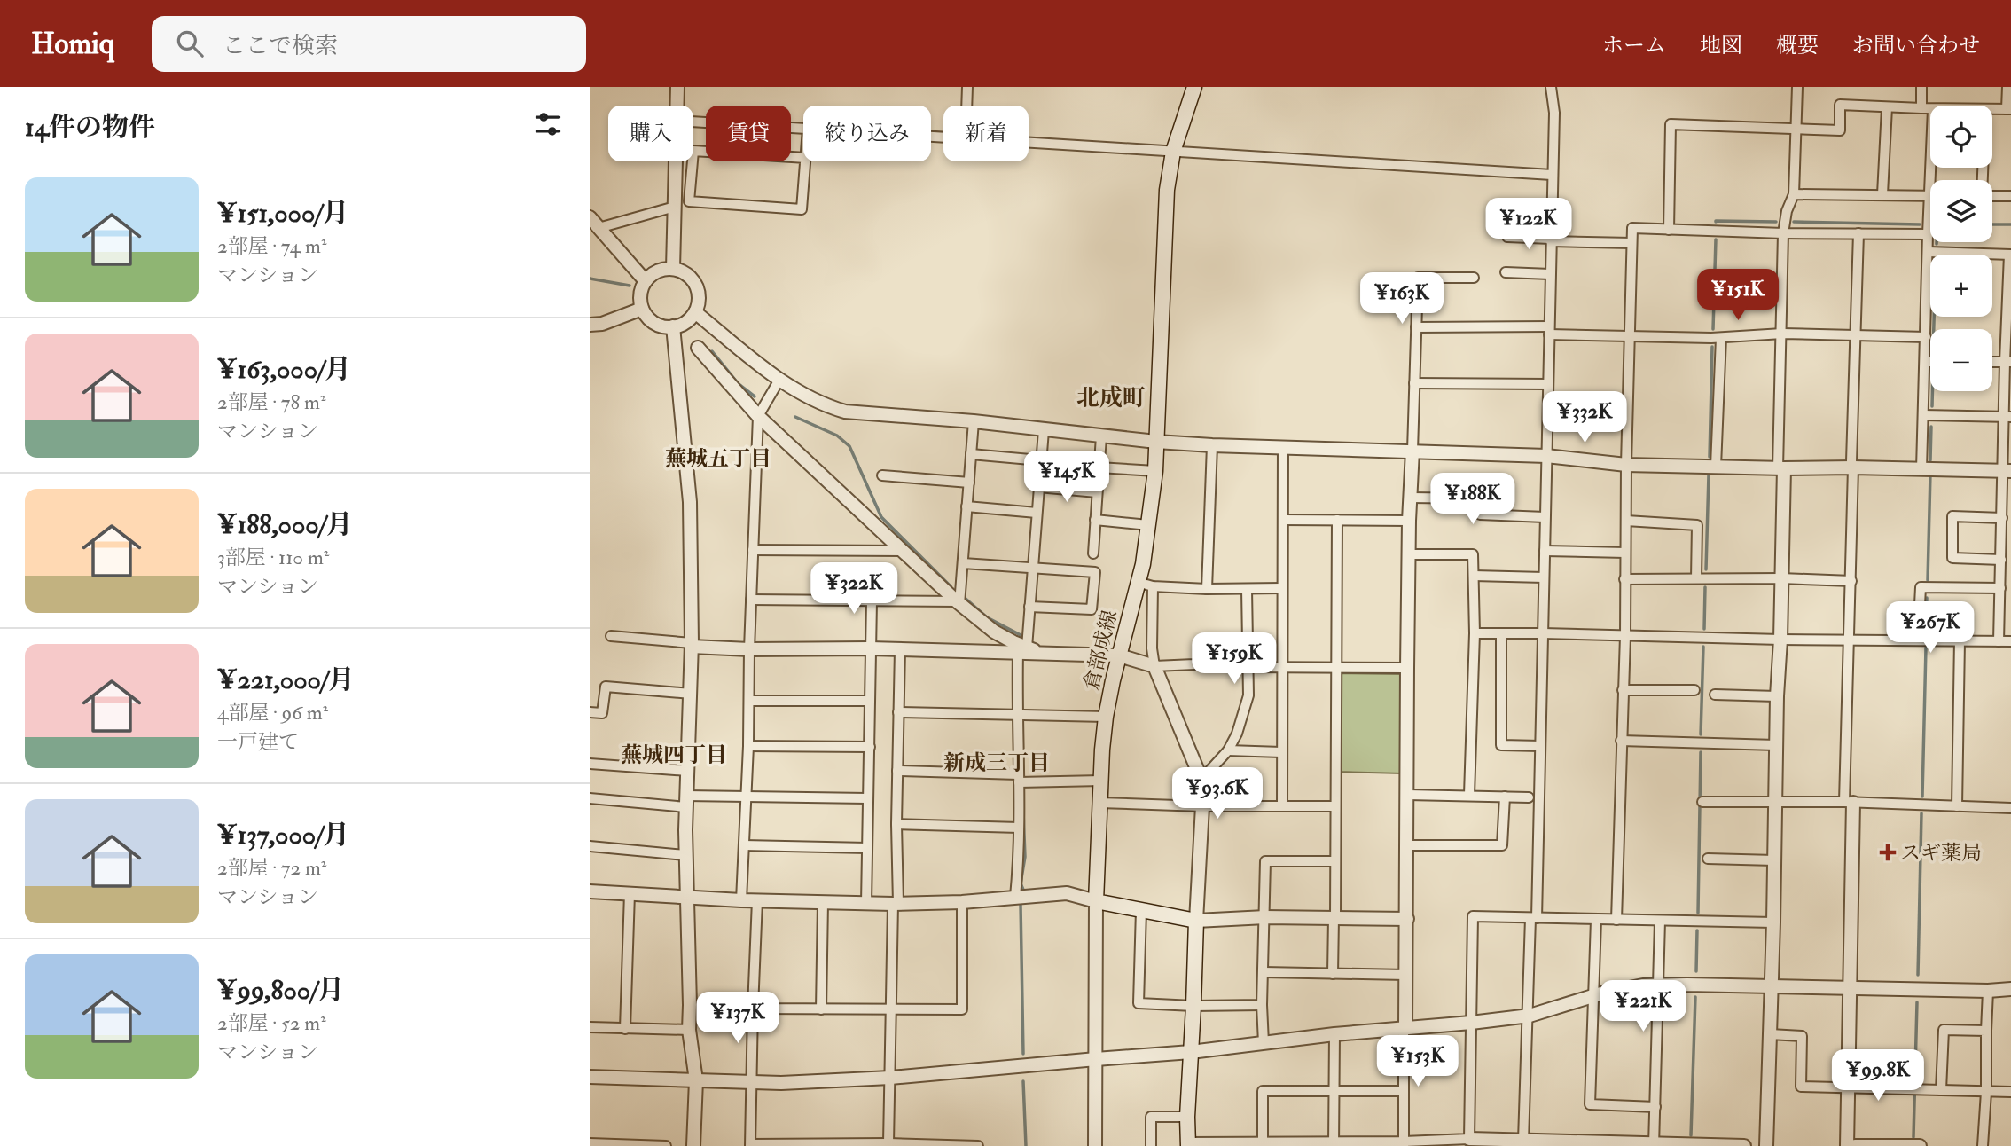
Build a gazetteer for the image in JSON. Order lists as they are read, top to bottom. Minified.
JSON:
{"streets":{"main road":["倉部成線"]},"districts":["北成町","蕪城五丁目","蕪城四丁目","新成三丁目"],"places":{"health":["スギ薬局"]},"page":{"header":"Homiq","search":"ここで検索","nav":["ホーム","地図","概要","お問い合わせ"],"heading":"14件の物件","map_buttons":["+","−"],"chip":["購入","賃貸","絞り込み","新着"],"list":[{"name":"¥151,000/月","note":"2部屋 · 74 m² · マンション"},{"name":"¥163,000/月","note":"2部屋 · 78 m² · マンション"},{"name":"¥188,000/月","note":"3部屋 · 110 m² · マンション"},{"name":"¥221,000/月","note":"4部屋 · 96 m² · 一戸建て"},{"name":"¥137,000/月","note":"2部屋 · 72 m² · マンション"},{"name":"¥99,800/月","note":"2部屋 · 52 m² · マンション"}],"price":["¥122K","¥151K","¥163K","¥332K","¥145K","¥188K","¥322K","¥267K","¥159K","¥93.6K","¥221K","¥137K","¥153K","¥99.8K"]}}
